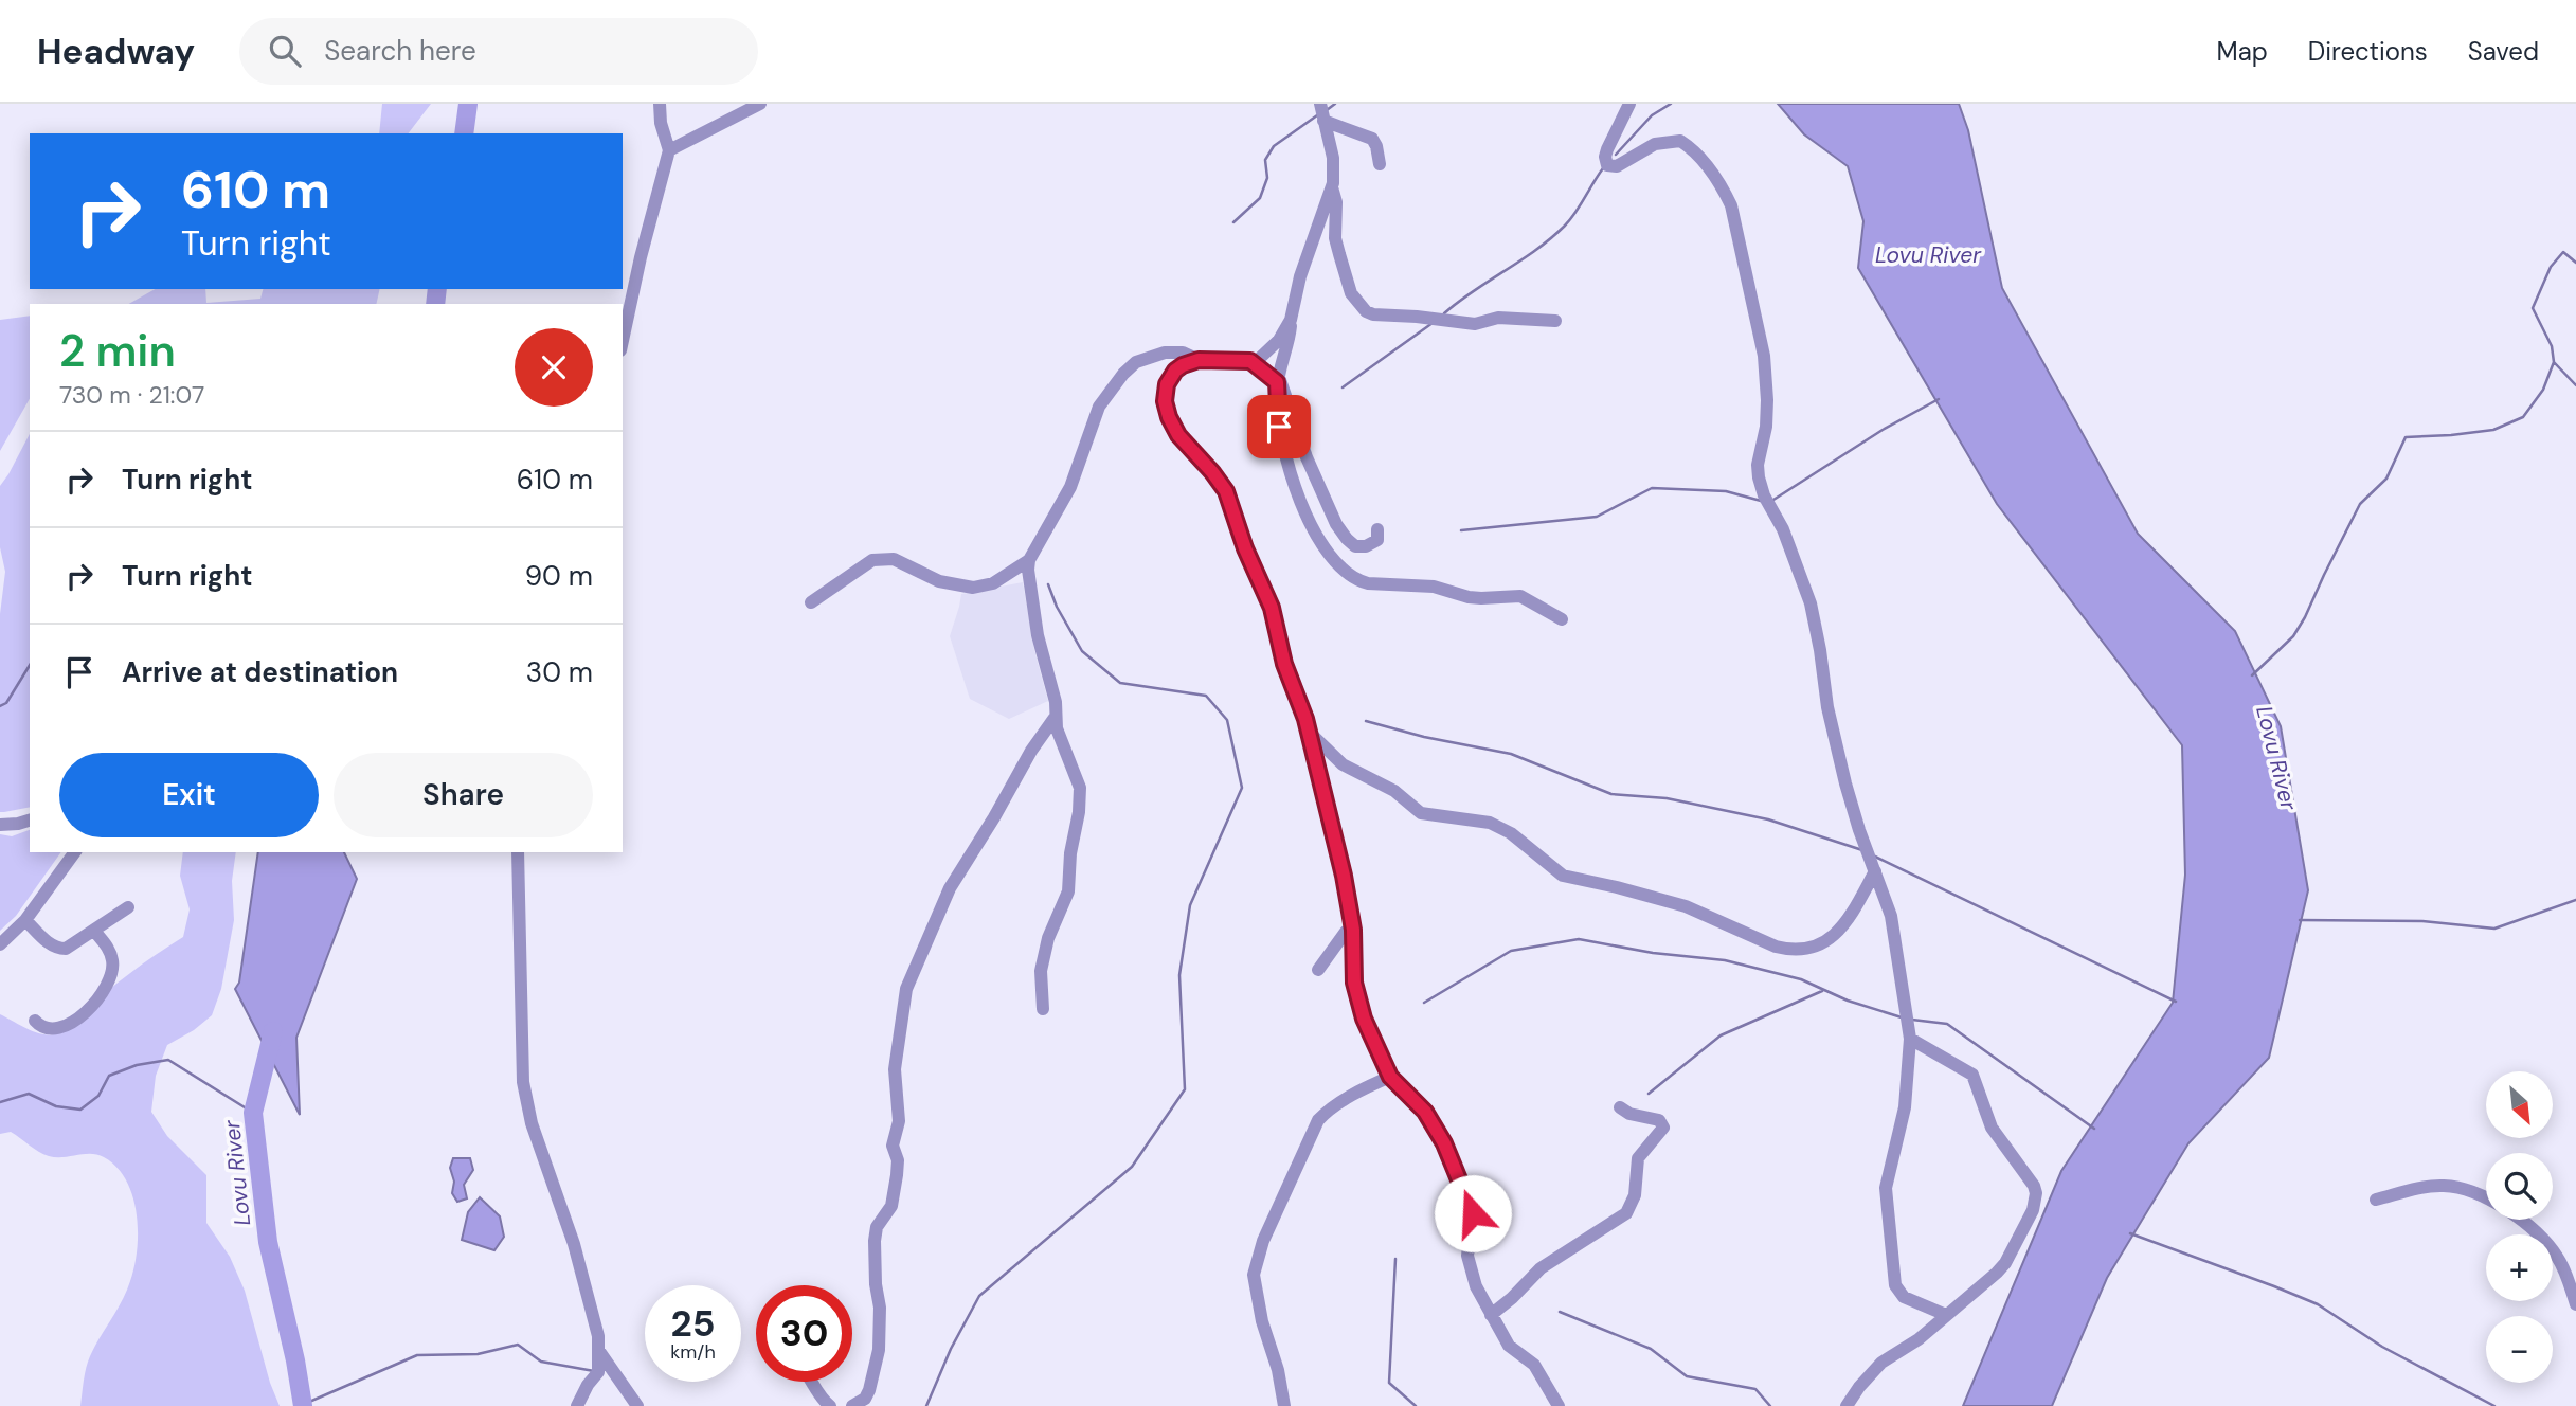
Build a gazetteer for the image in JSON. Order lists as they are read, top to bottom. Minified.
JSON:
{"water":["Lovu River"],"north":"bottom right","page":{"header":"Headway","search":"Search here","nav":["Map","Directions","Saved"],"turn":["610 m","Turn right"],"heading":["2 min","730 m · 21:07"],"list":[{"name":"Turn right","value":"610 m"},{"name":"Turn right","value":"90 m"},{"name":"Arrive at destination","value":"30 m"}],"buttons":["Exit","Share"],"map_buttons":["+","−"],"speed":"25 km/h","limit":"30"}}
